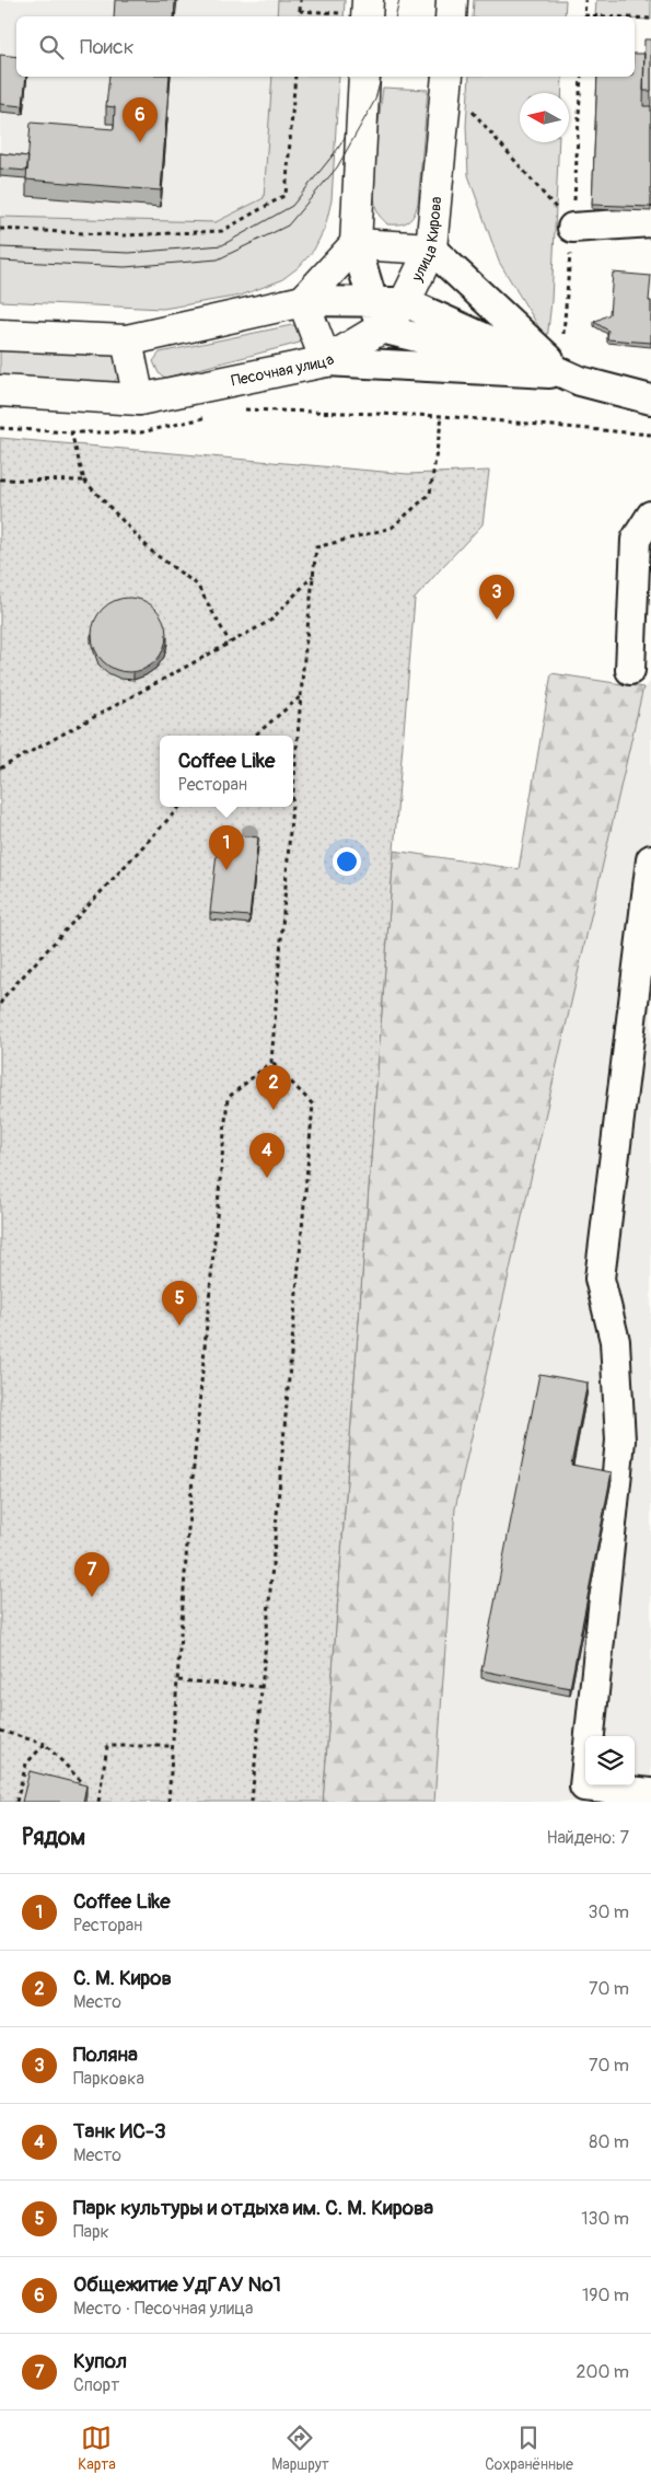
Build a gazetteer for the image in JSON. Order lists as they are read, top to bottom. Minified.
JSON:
{"streets":{"main road":["улица Кирова","Песочная улица"]},"crossings":[["улица Кирова","Песочная улица"]],"north":"left","page":{"search":"Поиск","pins":["6","3","1","2","4","5","7"],"popup":["Coffee Like","Ресторан"],"heading":["Рядом","Найдено: 7"],"list":[{"mark":"1","name":"Coffee Like","note":"Ресторан","value":"30 m"},{"mark":"2","name":"С. М. Киров","note":"Место","value":"70 m"},{"mark":"3","name":"Поляна","note":"Парковка","value":"70 m"},{"mark":"4","name":"Танк ИС-3","note":"Место","value":"80 m"},{"mark":"5","name":"Парк культуры и отдыха им. С. М. Кирова","note":"Парк","value":"130 m"},{"mark":"6","name":"Общежитие УдГАУ №1","note":"Место · Песочная улица","value":"190 m"},{"mark":"7","name":"Купол","note":"Спорт","value":"200 m"}],"nav":["Карта","Маршрут","Сохранённые"]}}
